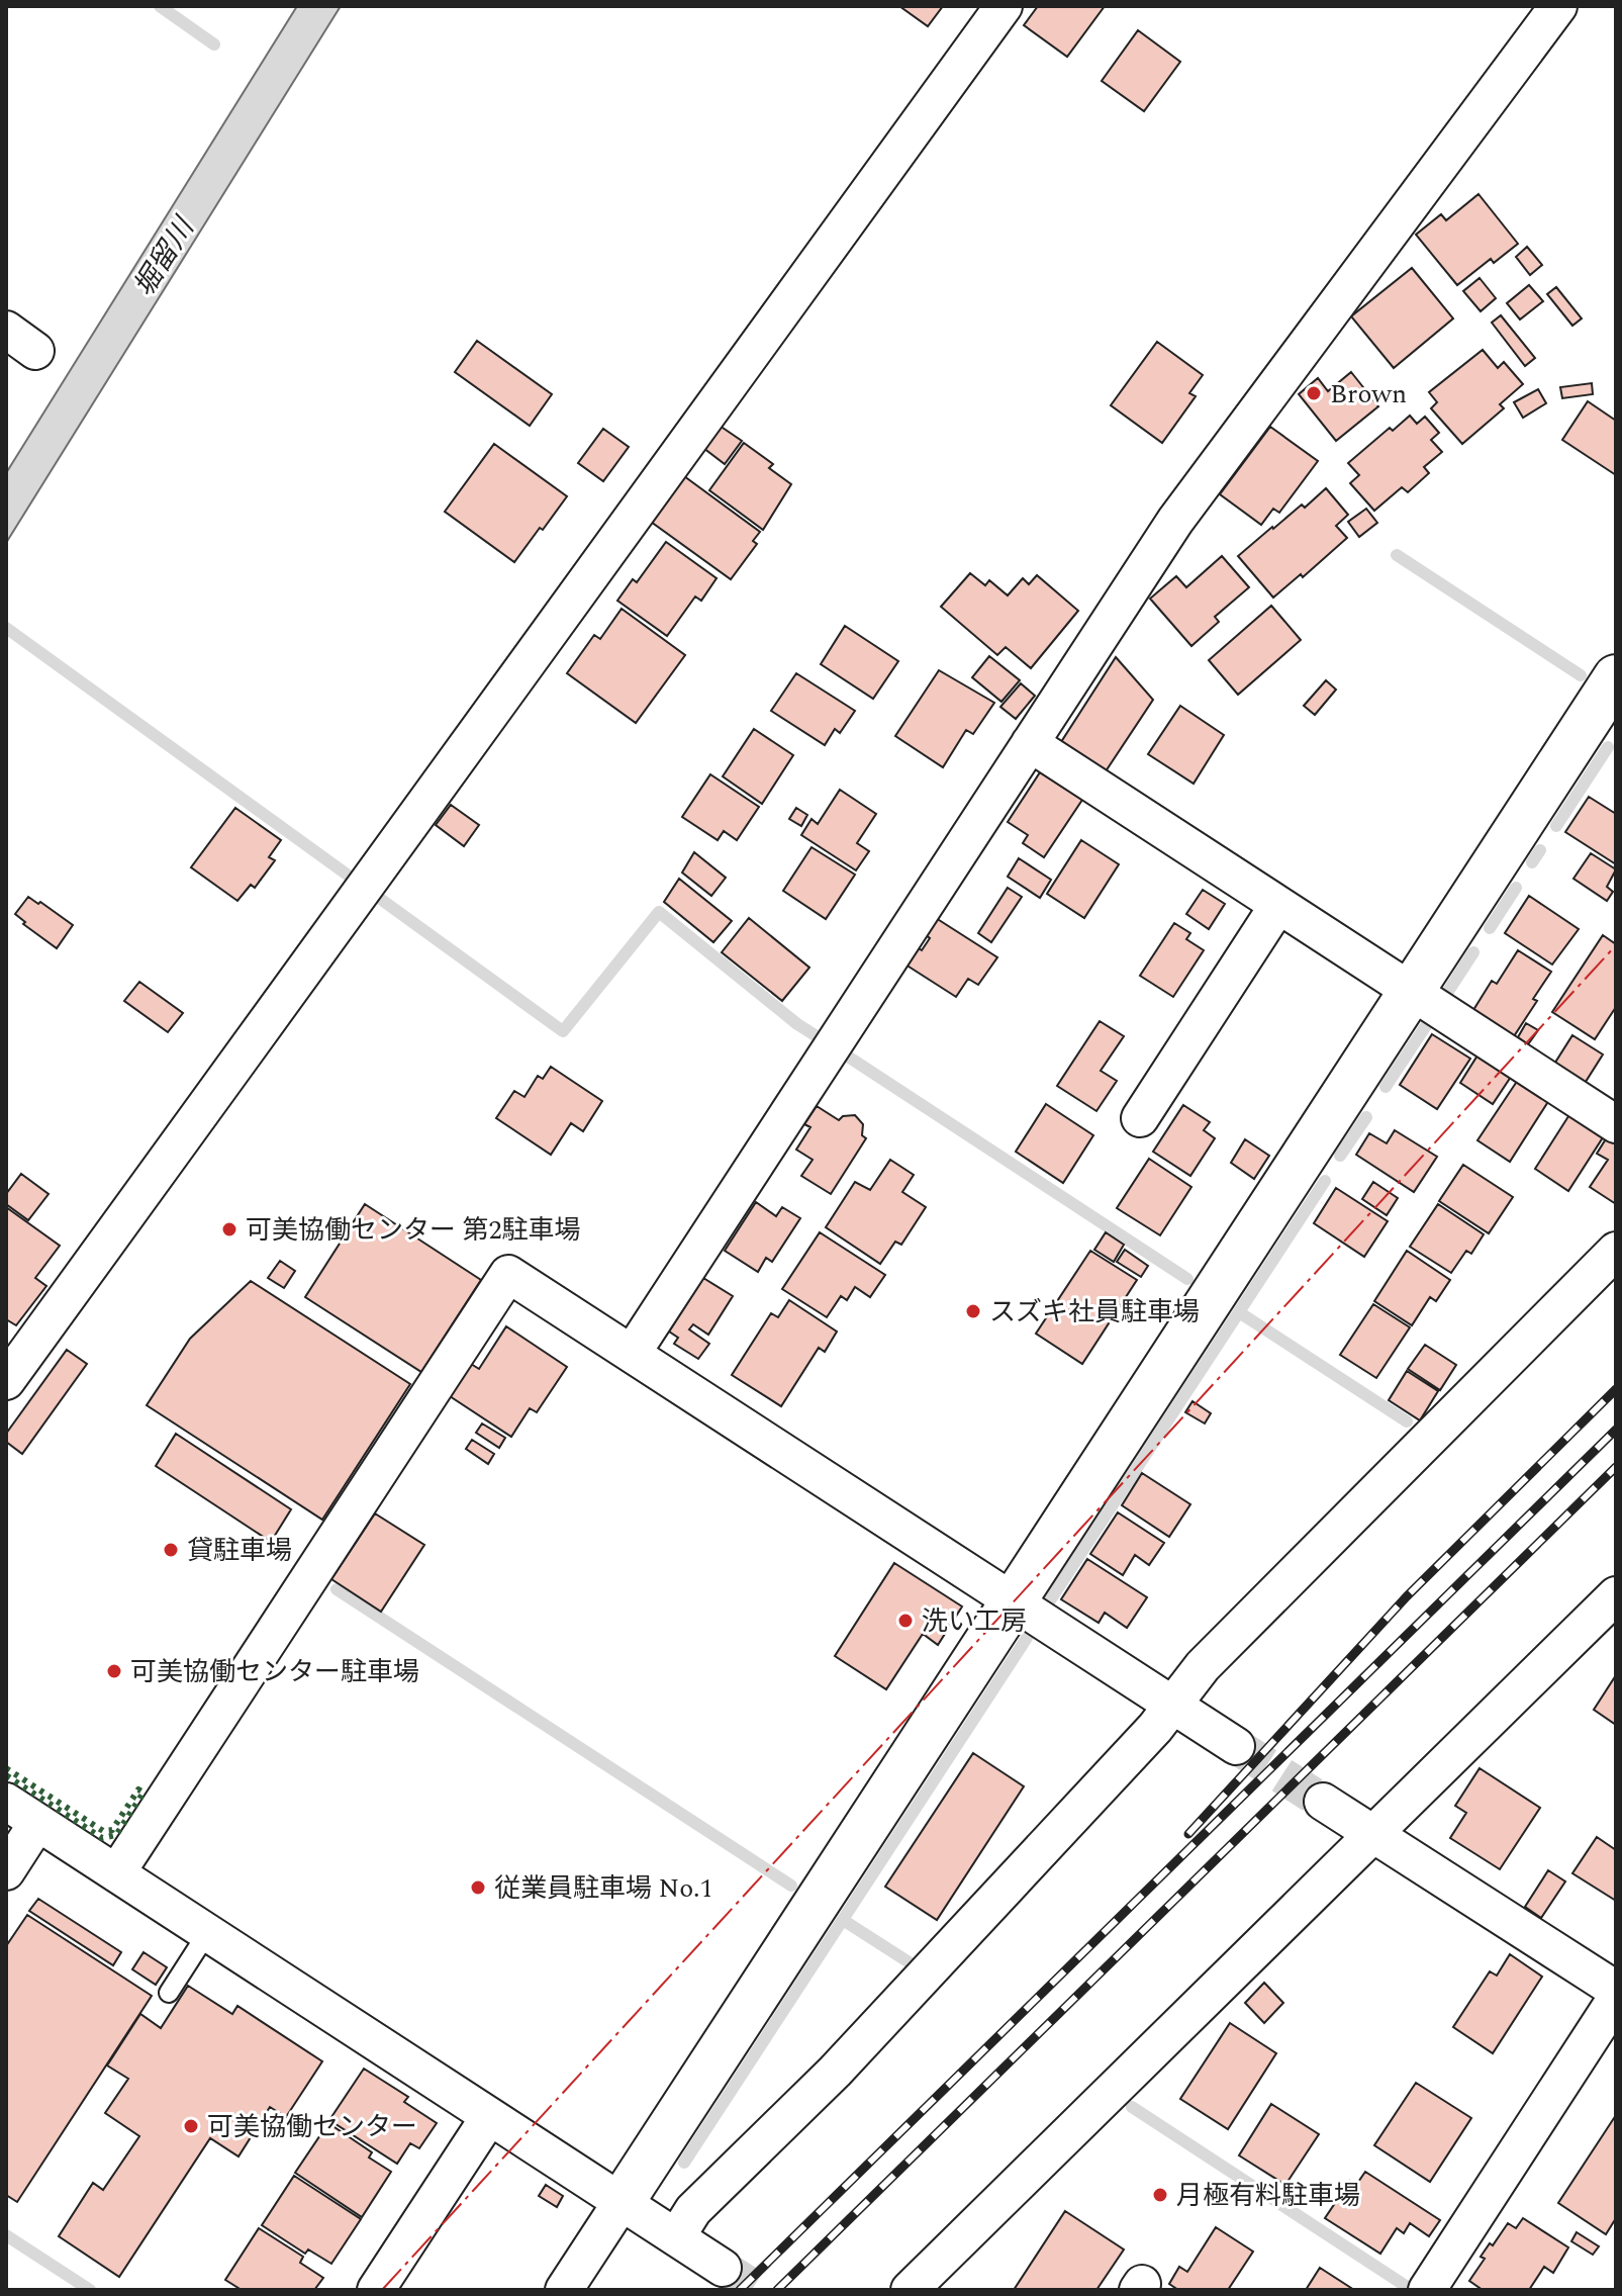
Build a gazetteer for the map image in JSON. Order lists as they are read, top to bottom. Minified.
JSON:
{"water":["堀留川"],"places":["Brown","可美協働センター 第2駐車場","スズキ社員駐車場","貸駐車場","洗い工房","可美協働センター駐車場","従業員駐車場 No.1","可美協働センター","月極有料駐車場"]}
